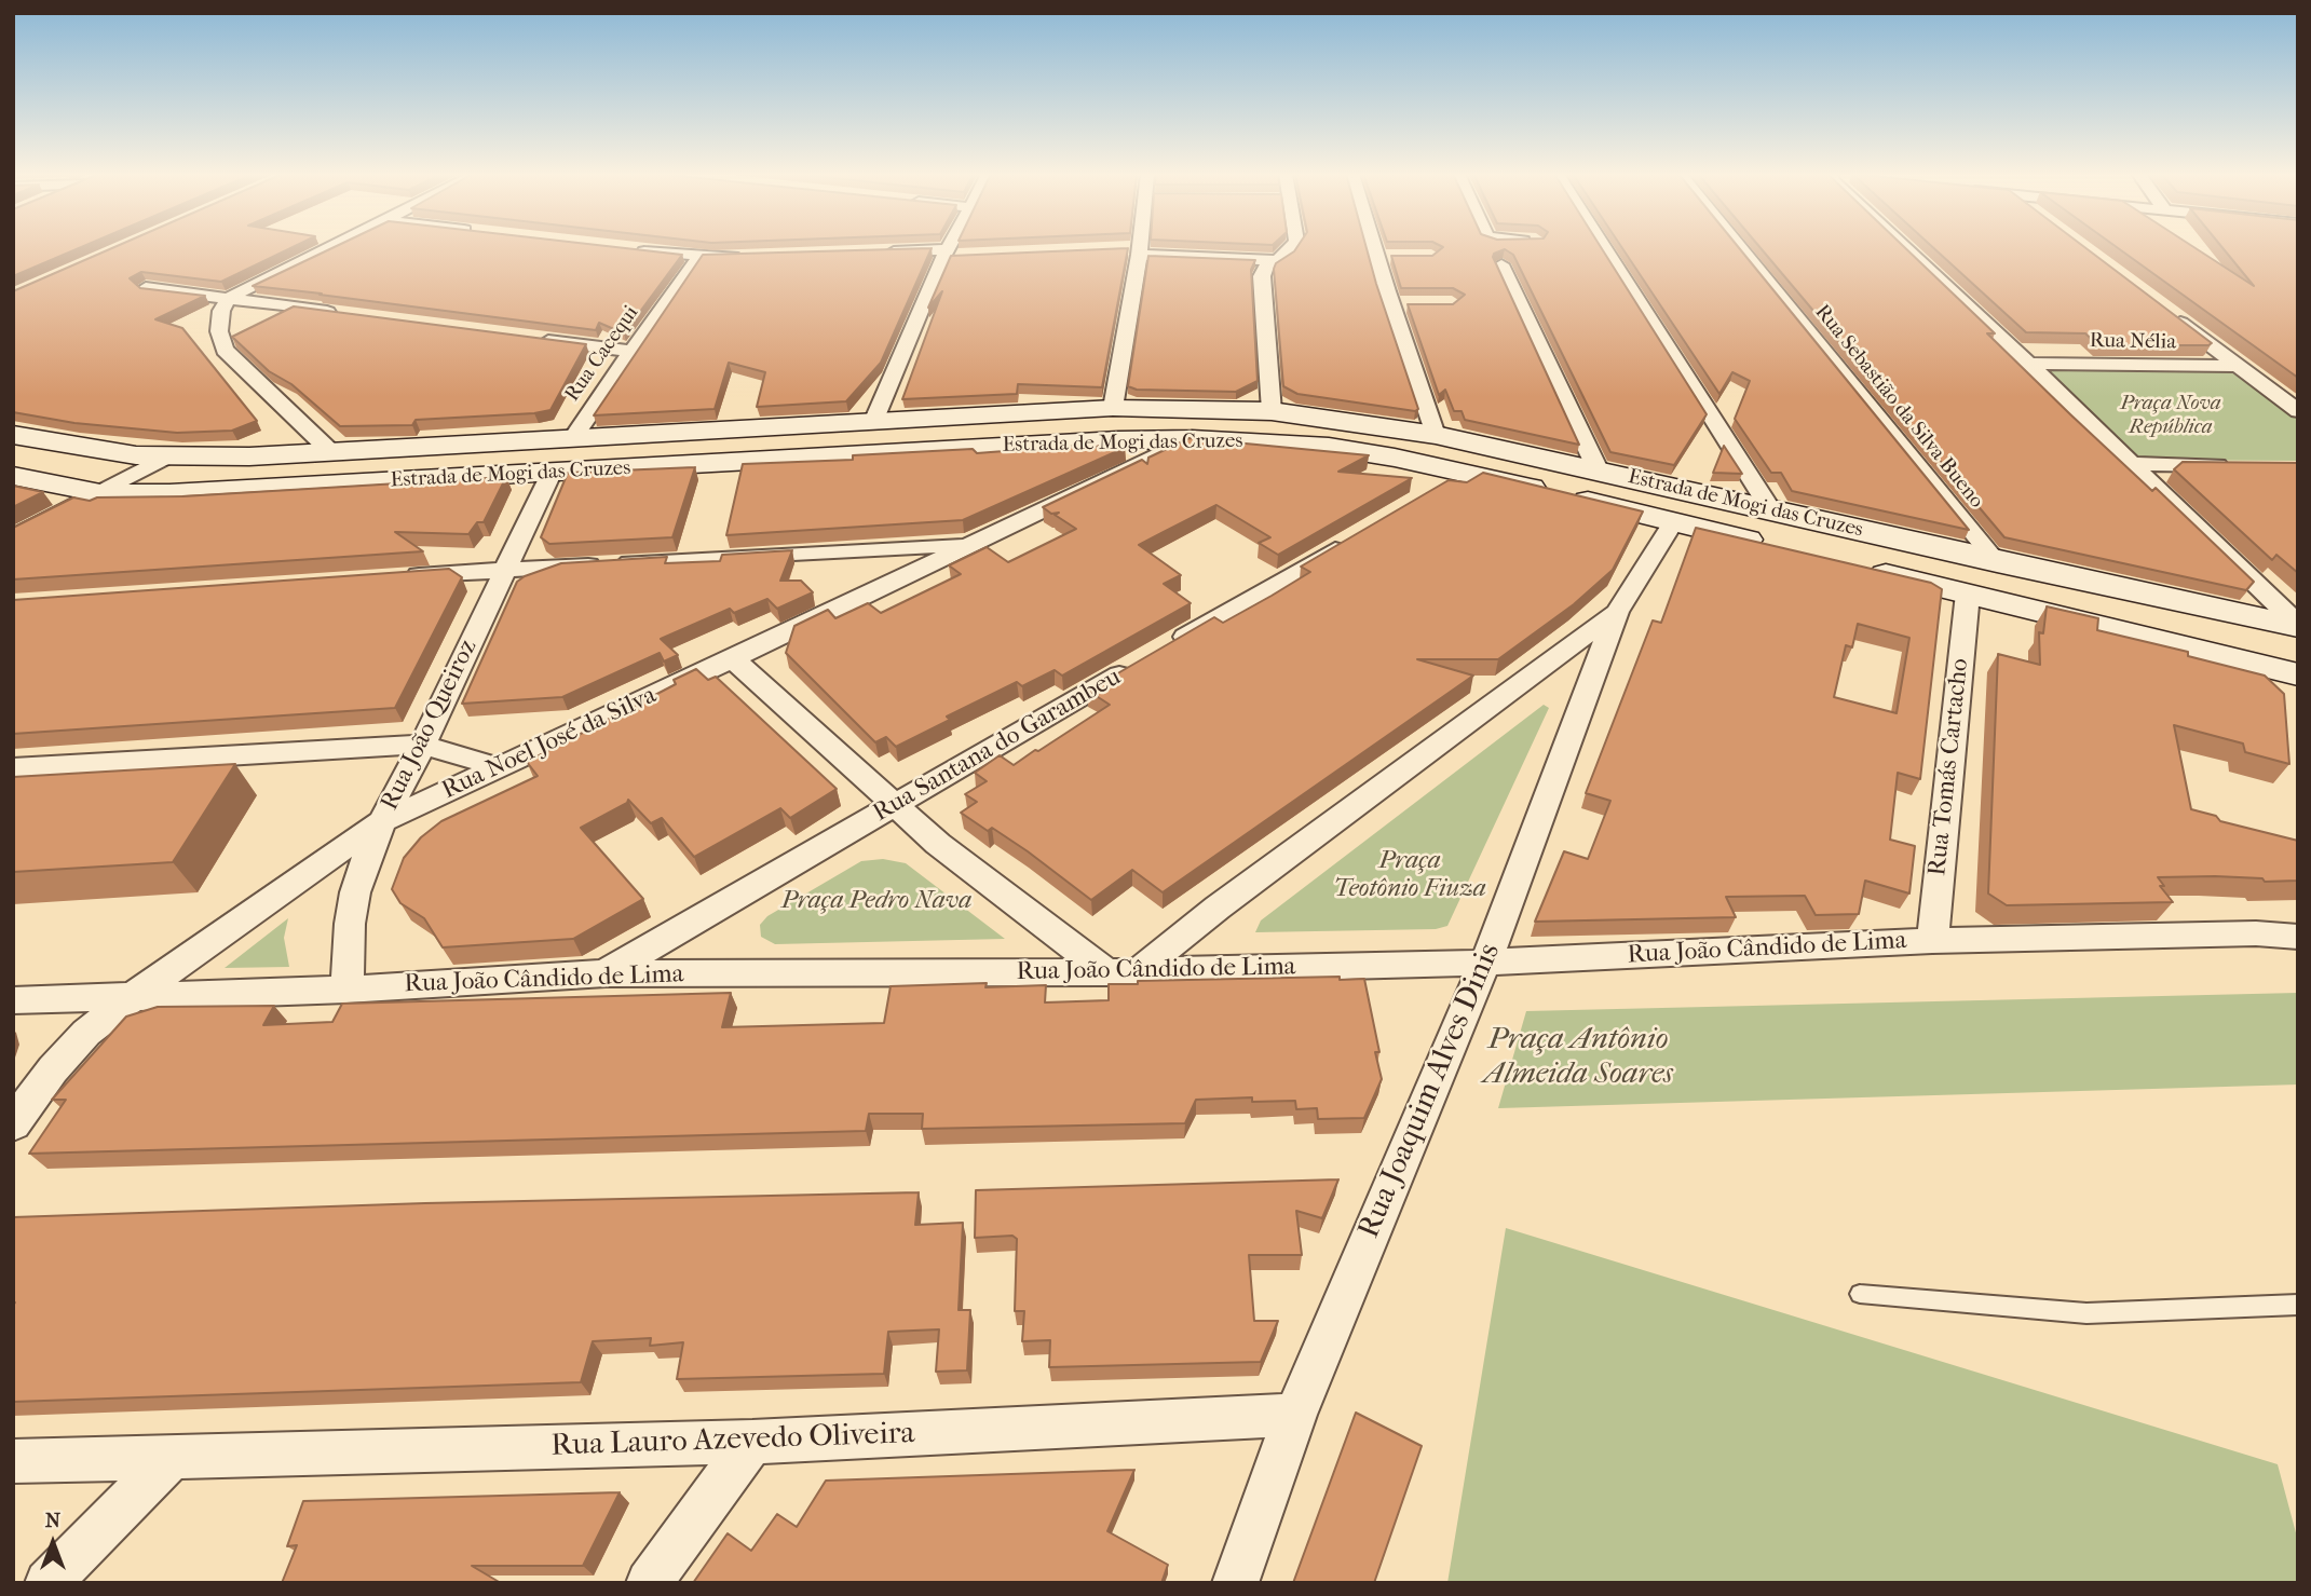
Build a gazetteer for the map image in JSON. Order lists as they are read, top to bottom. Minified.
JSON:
{"streets":{"main road":["Estrada de Mogi das Cruzes"],"street":["Rua Nélia","Rua Cacequi","Rua Sebastião da Silva Bueno","Rua João Queiroz","Rua Noel José da Silva","Rua Santana do Garambeu","Rua Tomás Cartacho","Rua João Cândido de Lima","Rua Joaquim Alves Dinis","Rua Lauro Azevedo Oliveira"]},"crossings":[["Rua Cacequi","Estrada de Mogi das Cruzes"],["Rua Sebastião da Silva Bueno","Estrada de Mogi das Cruzes"],["Estrada de Mogi das Cruzes","Rua João Queiroz"],["Estrada de Mogi das Cruzes","Rua Noel José da Silva"],["Estrada de Mogi das Cruzes","Rua Tomás Cartacho"],["Estrada de Mogi das Cruzes","Rua Joaquim Alves Dinis"],["Rua João Queiroz","Rua Noel José da Silva"],["Rua João Queiroz","Rua João Cândido de Lima"],["Rua Noel José da Silva","Rua João Cândido de Lima"],["Rua Santana do Garambeu","Rua João Cândido de Lima"],["Rua Tomás Cartacho","Rua João Cândido de Lima"],["Rua João Cândido de Lima","Rua Joaquim Alves Dinis"],["Rua Joaquim Alves Dinis","Rua Lauro Azevedo Oliveira"]],"parks":["Praça Nova República","Praça Teotônio Fiuza","Praça Pedro Nava","Praça Antônio Almeida Soares"],"north":"top"}
